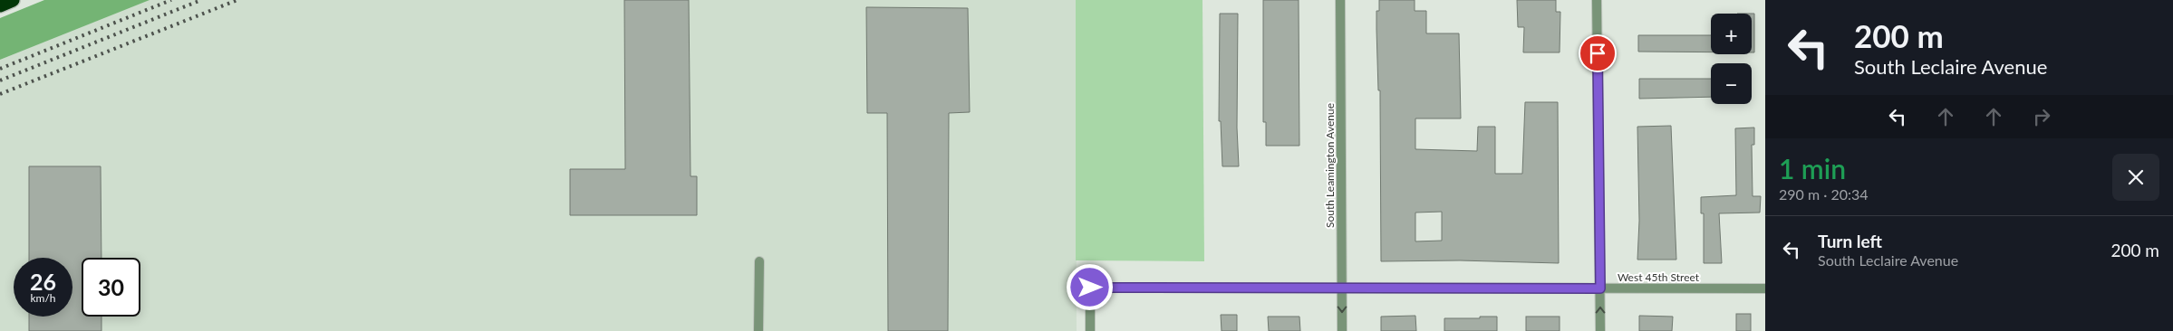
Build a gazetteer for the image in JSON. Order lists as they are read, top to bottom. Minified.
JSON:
{"streets":{"street":["South Leamington Avenue","West 45th Street"]},"crossings":[["South Leamington Avenue","West 45th Street"]],"page":{"turn":["200 m","South Leclaire Avenue"],"map_buttons":["+","−"],"heading":["1 min","290 m · 20:34"],"list":[{"name":"Turn left","note":"South Leclaire Avenue","value":"200 m"}],"speed":"26 km/h","limit":"30"}}
